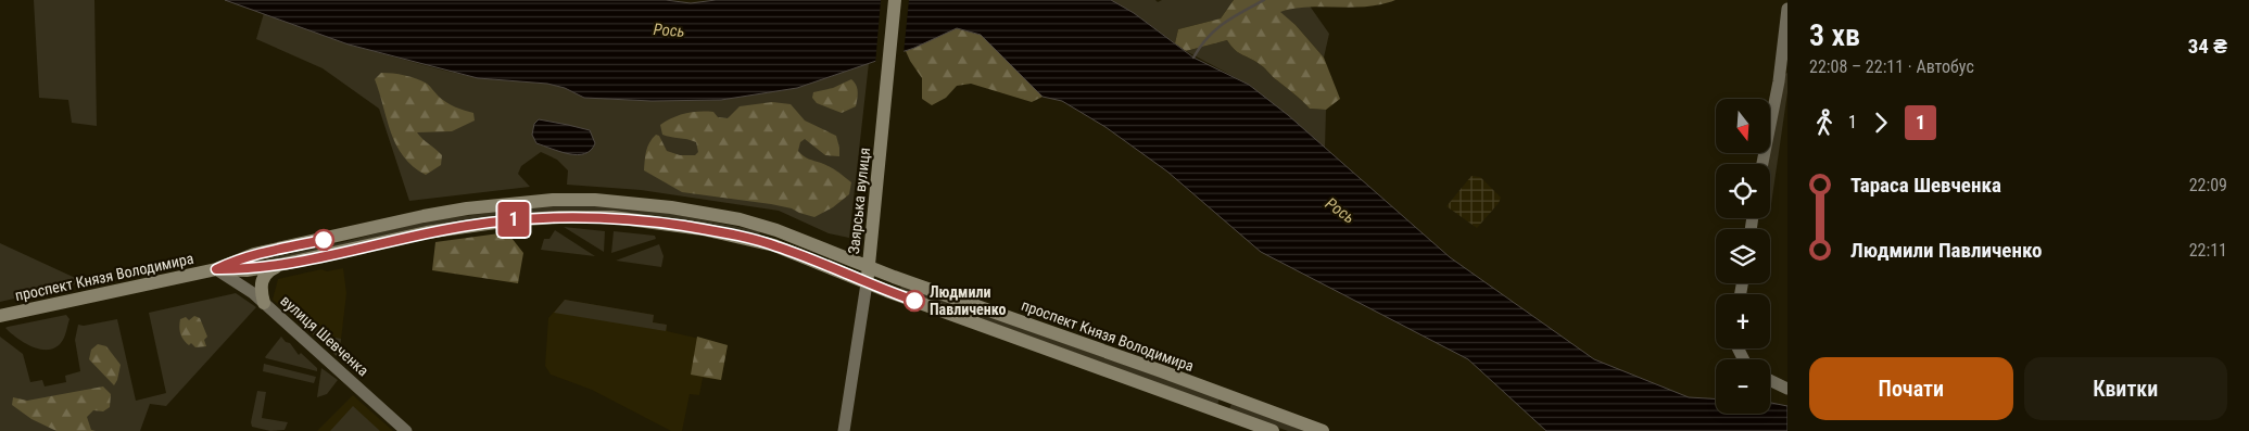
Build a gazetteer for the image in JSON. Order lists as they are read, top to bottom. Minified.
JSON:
{"streets":{"main road":["Заярська вулиця","проспект Князя Володимира"],"street":["вулиця Шевченка"]},"crossings":[["Заярська вулиця","проспект Князя Володимира"],["проспект Князя Володимира","вулиця Шевченка"]],"water":["Рось"],"places":["Людмили Павличенко"],"lines":["bus line 1"],"north":"bottom","page":{"on_map":"1","heading":["3 хв","22:08 – 22:11 · Автобус","34 ₴"],"legs":["1","1"],"map_buttons":["+","−"],"list":[{"name":"Тараса Шевченка","value":"22:09"},{"name":"Людмили Павличенко","value":"22:11"}],"buttons":["Почати","Квитки"]}}
